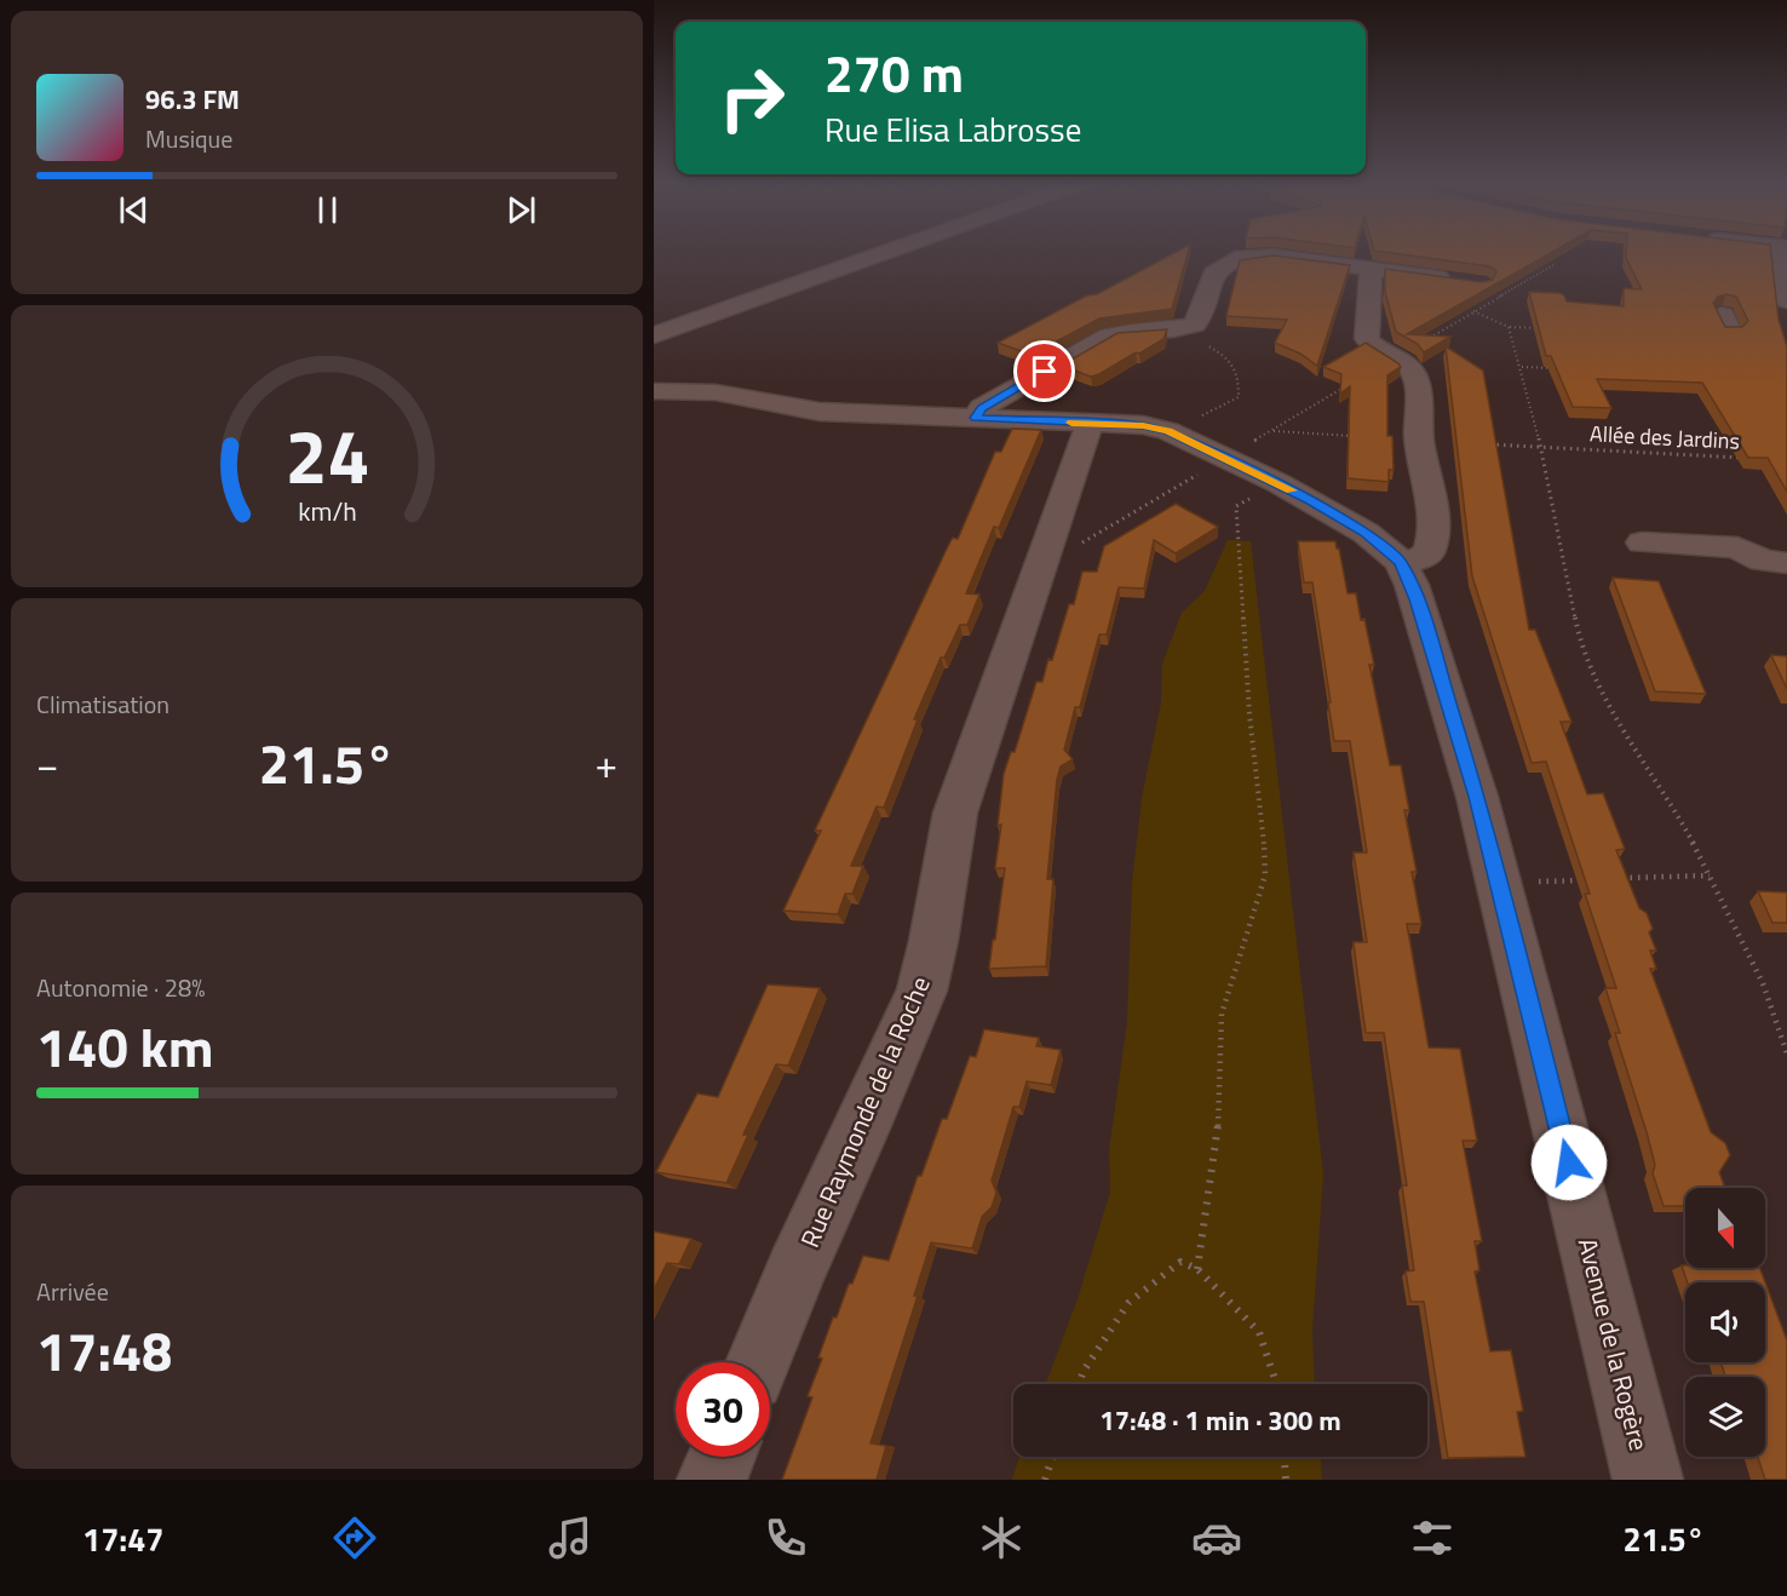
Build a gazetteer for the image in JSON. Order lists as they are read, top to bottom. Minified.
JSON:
{"streets":{"street":["Rue Raymonde de la Roche","Avenue de la Rogère"],"path":["Allée des Jardins"]},"crossings":[["Rue Raymonde de la Roche","Avenue de la Rogère"]],"north":"bottom","page":{"turn":["270 m","Rue Elisa Labrosse"],"song":["96.3 FM","Musique"],"tile":["Climatisation",["Autonomie · 28%","140 km"],["Arrivée","17:48"]],"heat":["−","21.5°","+"],"limit":"30","trip":"17:48 · 1 min · 300 m","tabs":["17:47","21.5°"],"gauge":["24","km/h"]}}
